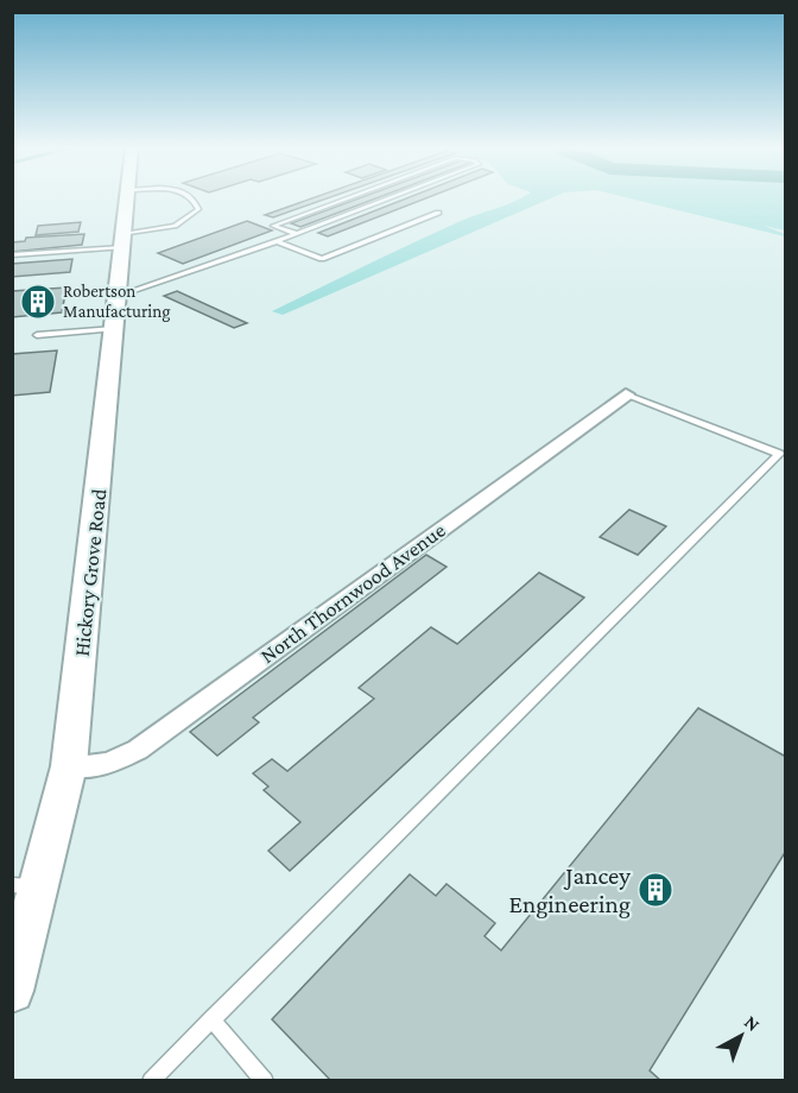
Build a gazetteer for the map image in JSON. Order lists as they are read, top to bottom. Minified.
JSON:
{"streets":{"main road":["Hickory Grove Road"],"street":["North Thornwood Avenue"]},"crossings":[["Hickory Grove Road","North Thornwood Avenue"]],"places":{"building":["Robertson Manufacturing","Jancey Engineering"]},"north":"top right"}
